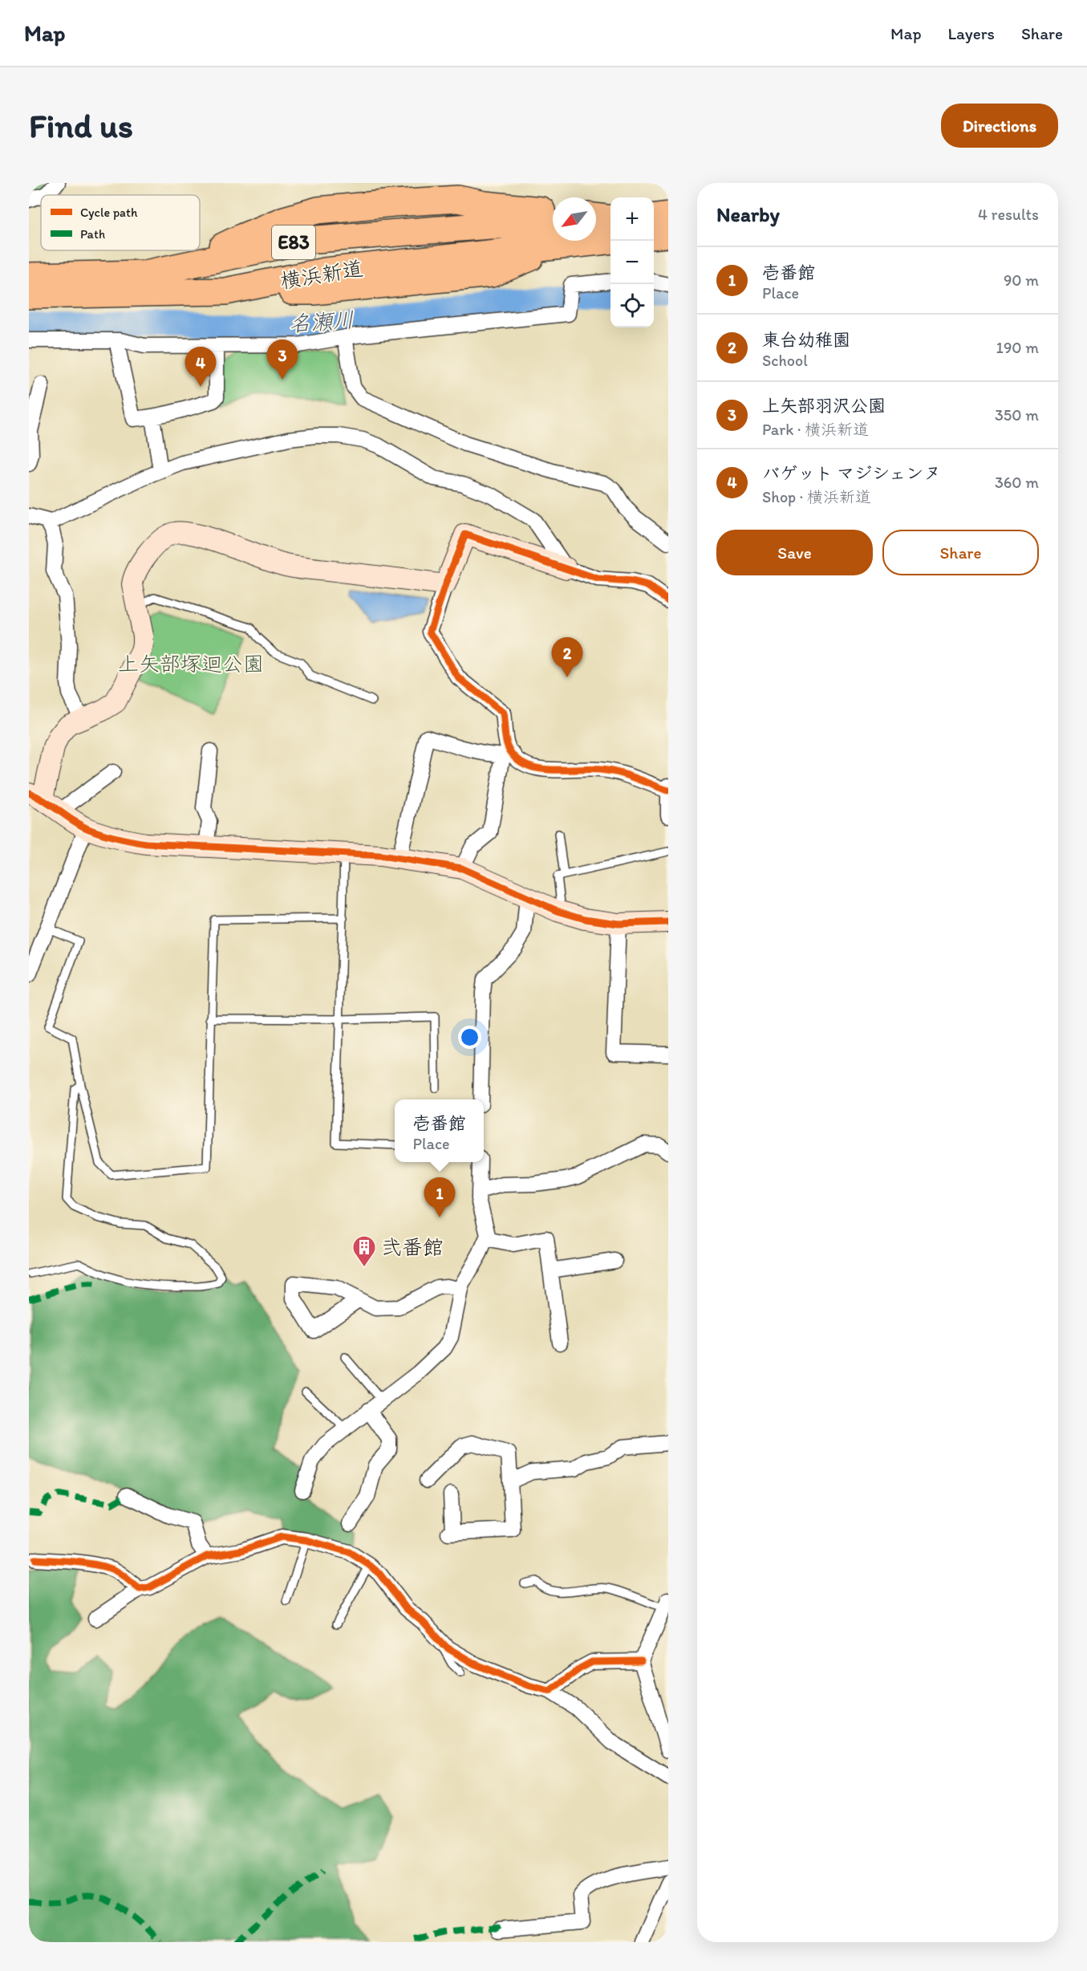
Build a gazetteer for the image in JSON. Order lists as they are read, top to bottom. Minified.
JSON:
{"streets":{"highway":["E83","横浜新道"]},"water":["名瀬川"],"parks":["上矢部塚迴公園"],"places":{"building":["弐番館"]},"legend":["Cycle path","Path"],"north":"bottom left","page":{"header":"Map","nav":["Map","Layers","Share"],"buttons":["Directions",["Save","Share"]],"title":"Find us","heading":["Nearby","4 results"],"map_buttons":["+","−"],"list":[{"mark":"1","name":"壱番館","note":"Place","value":"90 m"},{"mark":"2","name":"東台幼稚園","note":"School","value":"190 m"},{"mark":"3","name":"上矢部羽沢公園","note":"Park · 横浜新道","value":"350 m"},{"mark":"4","name":"バゲット マジシェンヌ","note":"Shop · 横浜新道","value":"360 m"}],"pins":["3","4","2","1"],"popup":["壱番館","Place"]}}
